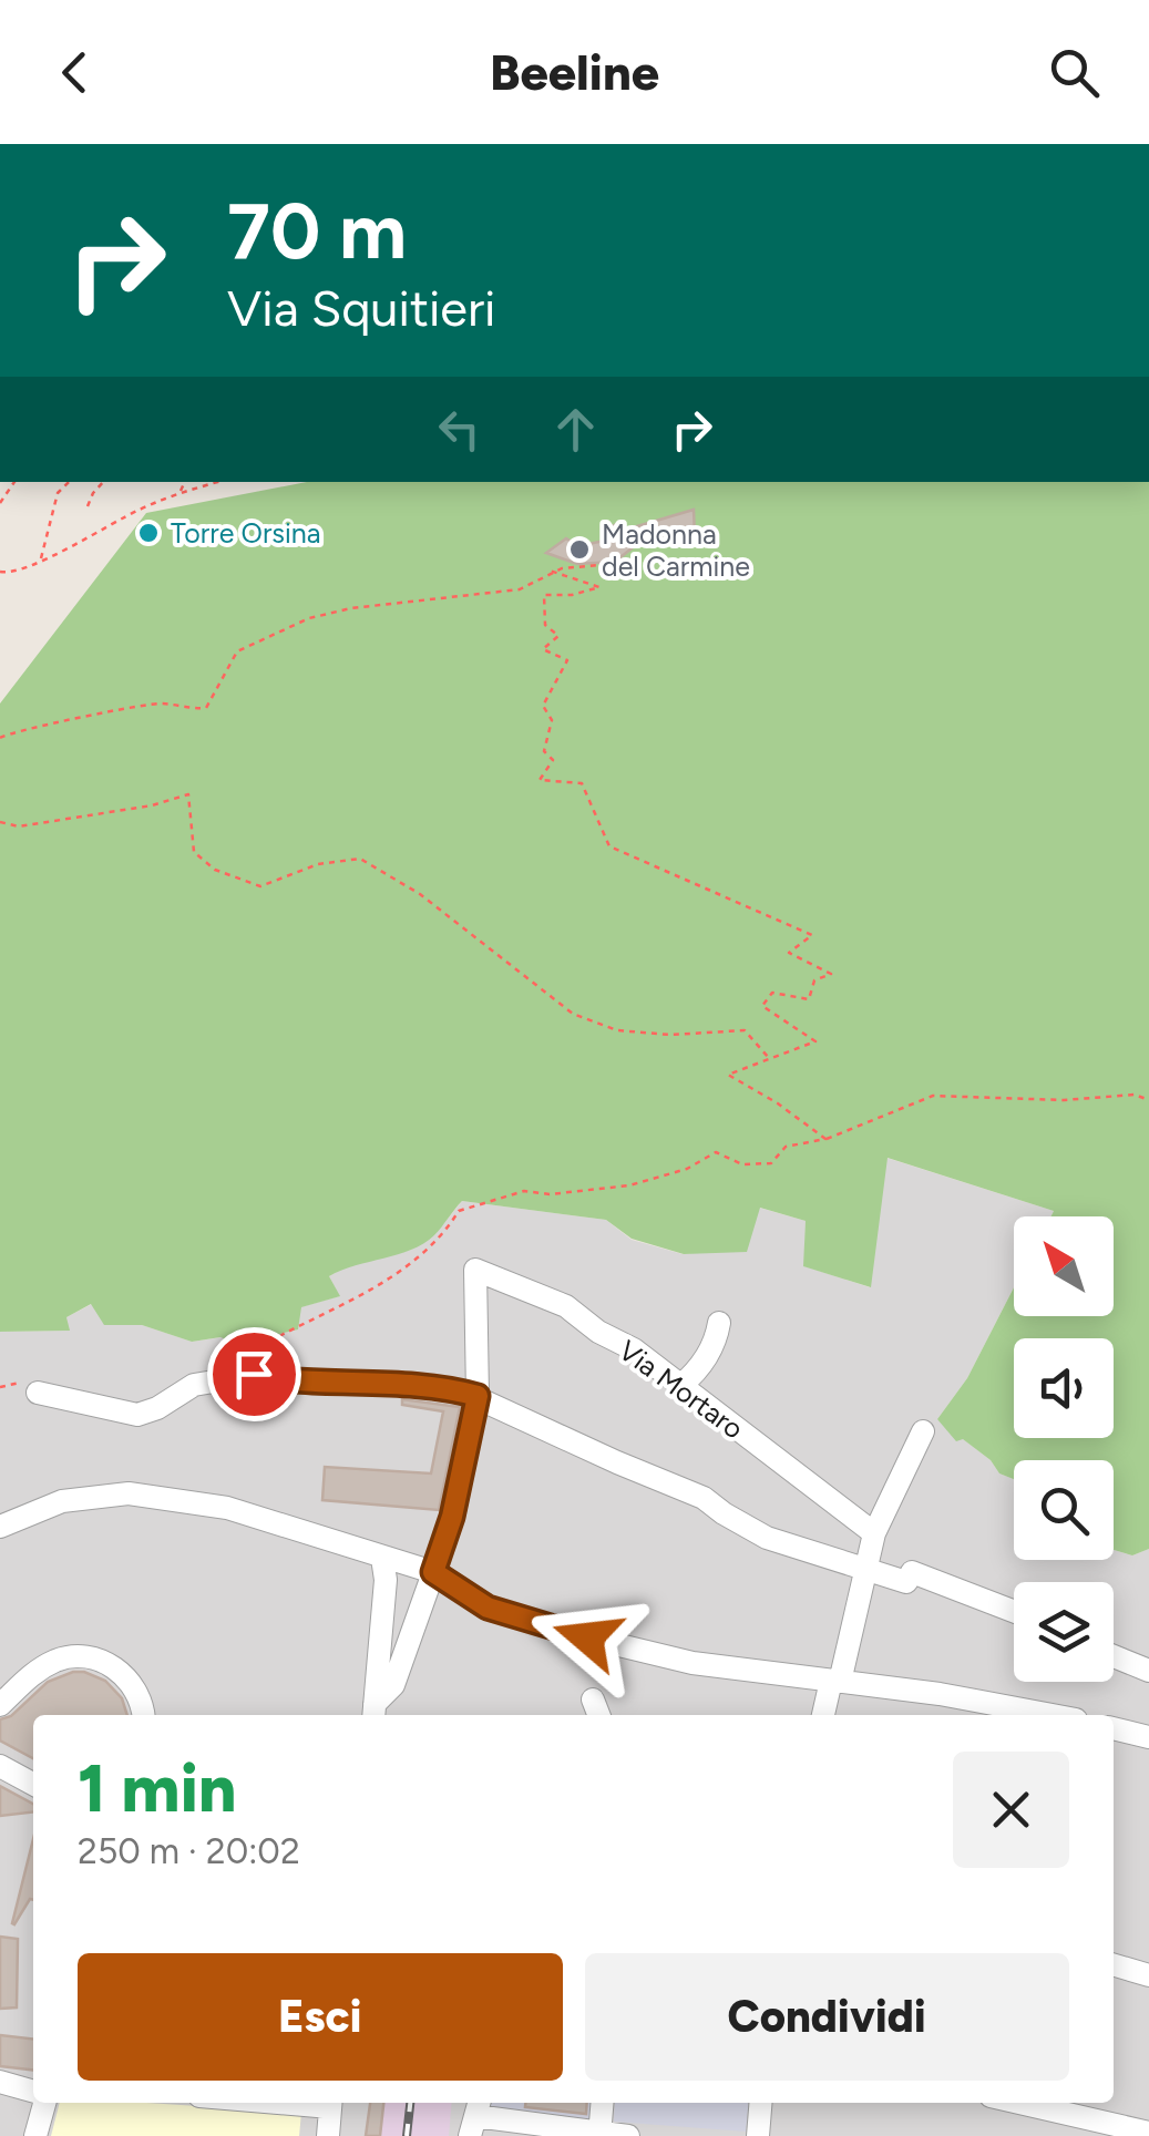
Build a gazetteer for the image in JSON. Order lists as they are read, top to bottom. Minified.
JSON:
{"streets":{"street":["Via Mortaro"]},"places":["Torre Orsina","Madonna del Carmine"],"north":"top left","page":{"header":"Beeline","turn":["70 m","Via Squitieri"],"heading":["1 min","250 m · 20:02"],"buttons":["Esci","Condividi"]}}
